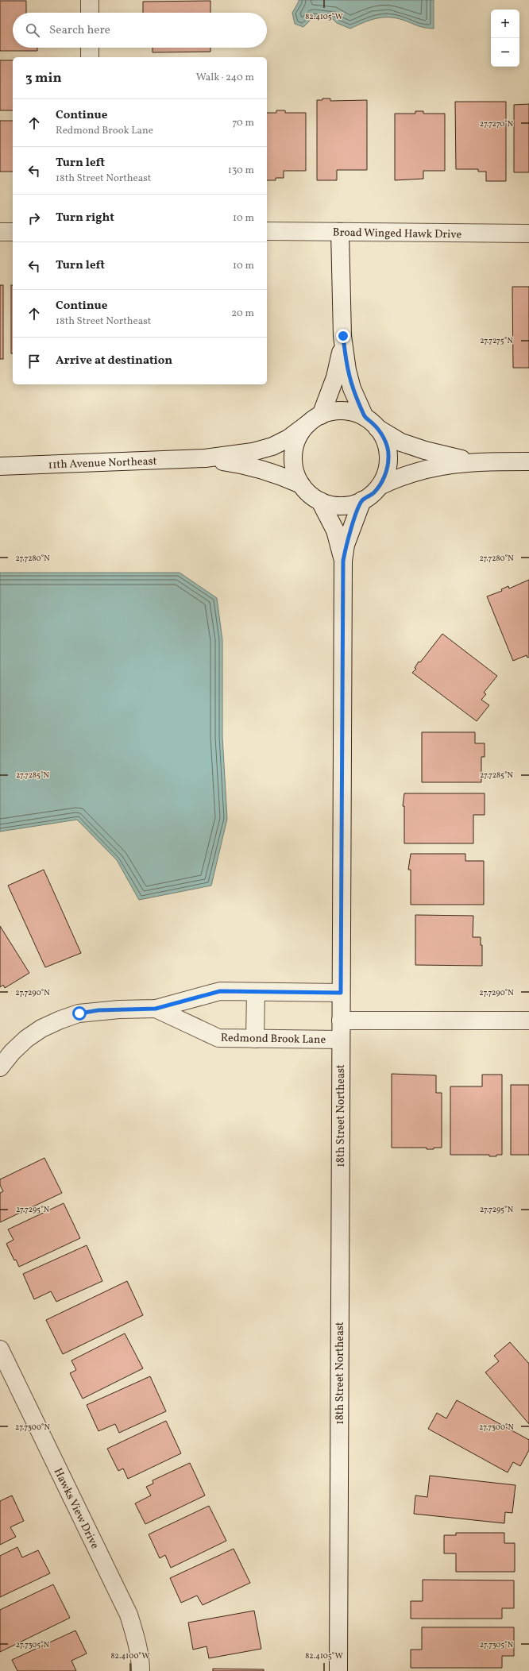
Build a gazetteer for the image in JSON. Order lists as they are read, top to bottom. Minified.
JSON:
{"streets":{"street":["Broad Winged Hawk Drive","11th Avenue Northeast","Redmond Brook Lane","18th Street Northeast","Hawks View Drive"]},"crossings":[["11th Avenue Northeast","18th Street Northeast"],["Redmond Brook Lane","18th Street Northeast"]],"page":{"map_buttons":["+","−"],"search":"Search here","heading":["3 min","Walk · 240 m"],"list":[["Continue","Redmond Brook Lane","70 m"],["Turn left","18th Street Northeast","130 m"],["Turn right","10 m"],["Turn left","10 m"],["Continue","18th Street Northeast","20 m"],"Arrive at destination"]},"coordinates":["82.4105°W","27.7270°N","27.7275°N","27.7280°N","27.7285°N","27.7290°N","27.7295°N","27.7300°N","27.7305°N","82.4100°W"]}
